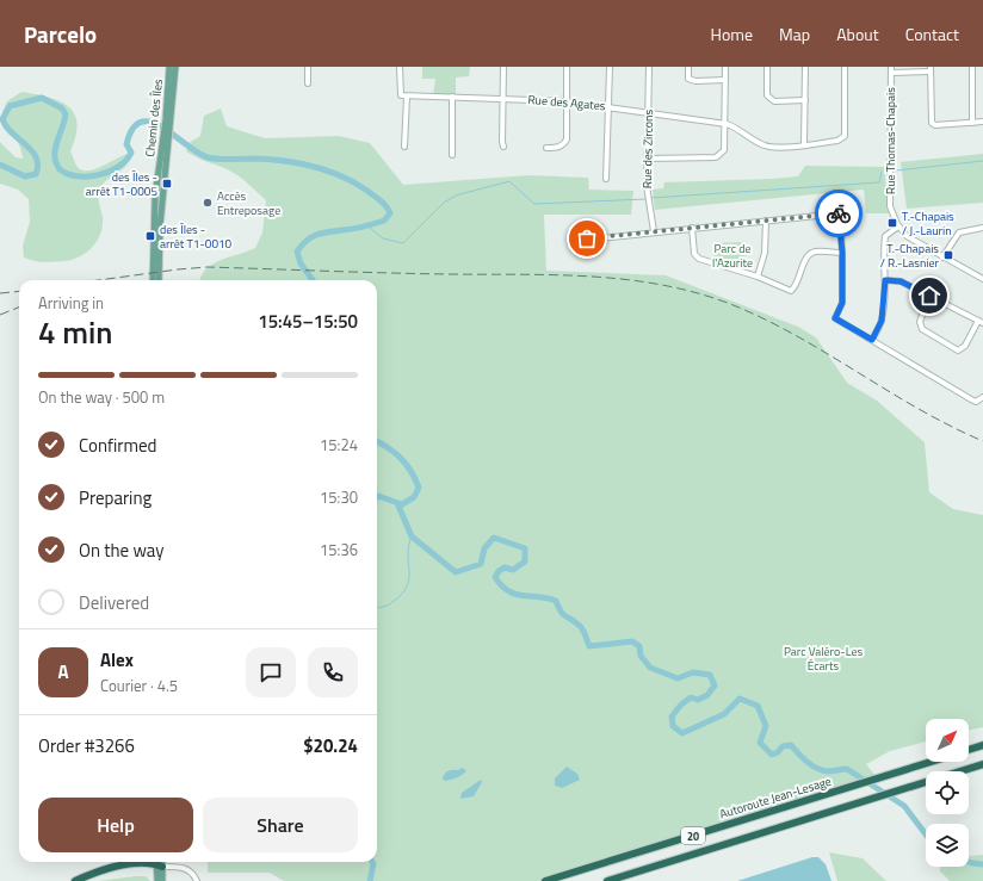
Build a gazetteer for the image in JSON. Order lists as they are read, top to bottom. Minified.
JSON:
{"streets":{"highway":["Autoroute Jean-Lesage","20"],"main road":["Chemin des Îles"],"street":["Rue des Agates","Rue Thomas-Chapais","Rue des Zircons"]},"crossings":[["Rue des Agates","Rue des Zircons"]],"parks":["Parc de l'Azurite","Parc Valéro-Les Écarts"],"places":{"transit":["des Îles - arrêt T1-0005","T.-Chapais / J.-Laurin","des Îles - arrêt T1-0010","T.-Chapais / R.-Lasnier"],"other":["Accès Entreposage"]},"north":"top right","page":{"header":"Parcelo","nav":["Home","Map","About","Contact"],"heading":["4 min","Arriving in","15:45–15:50"],"panel":["Alex","Courier · 4.5","Order #3266","$20.24"],"bar":"On the way · 500 m","list":[["Confirmed","15:24"],["Preparing","15:30"],["On the way","15:36"],"Delivered"],"round":"A","buttons":["Help","Share"]}}
